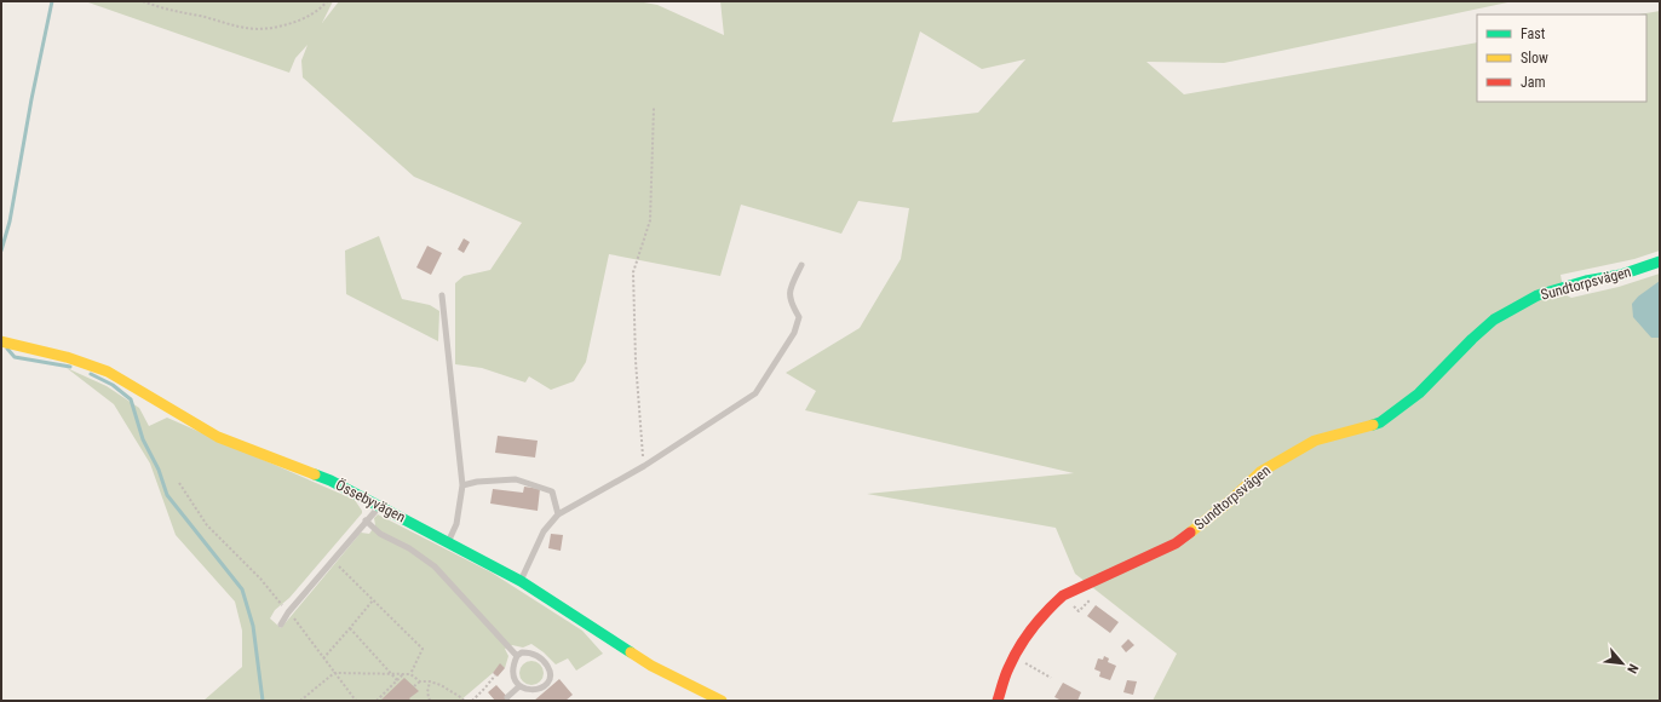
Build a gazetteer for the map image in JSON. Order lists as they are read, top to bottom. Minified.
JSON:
{"streets":{"street":["Sundtorpsvägen","Össebyvägen"]},"legend":["Fast","Slow","Jam"],"north":"bottom right"}
